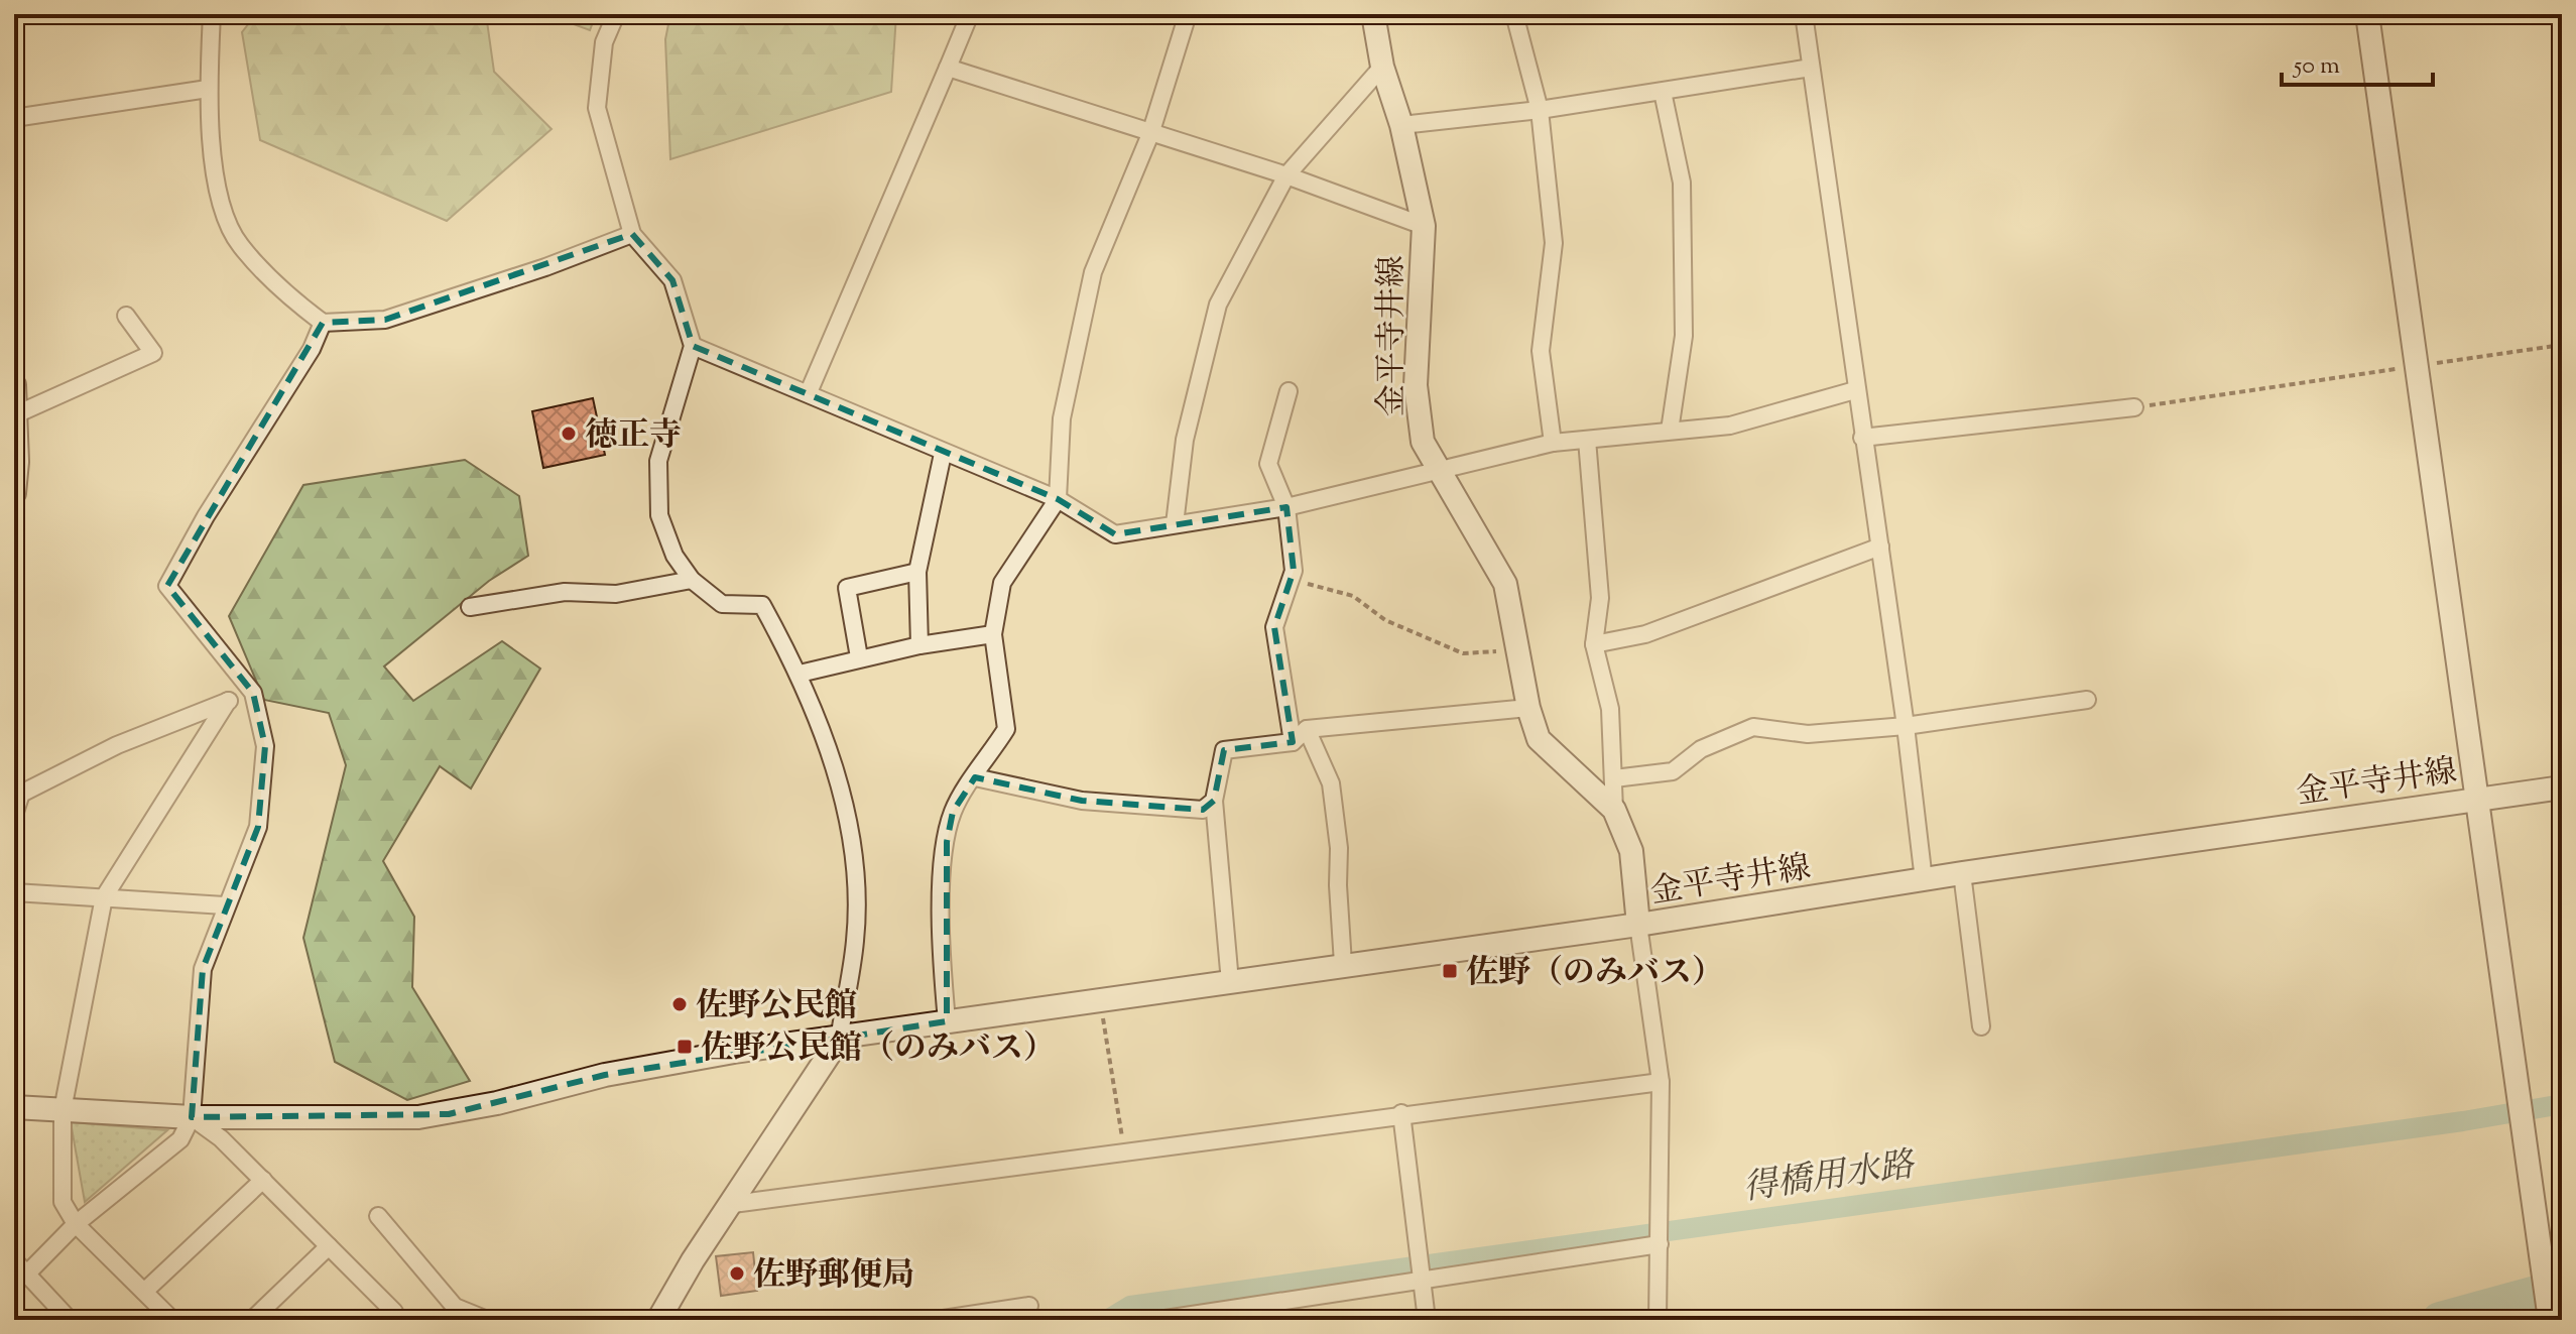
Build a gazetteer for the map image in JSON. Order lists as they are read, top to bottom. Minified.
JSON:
{"streets":{"street":["金平寺井線"]},"water":["得橋用水路"],"places":{"other":["徳正寺","佐野公民館","佐野郵便局"],"transit":["佐野（のみバス）","佐野公民館（のみバス）"]},"scale_bar":"50 m"}
